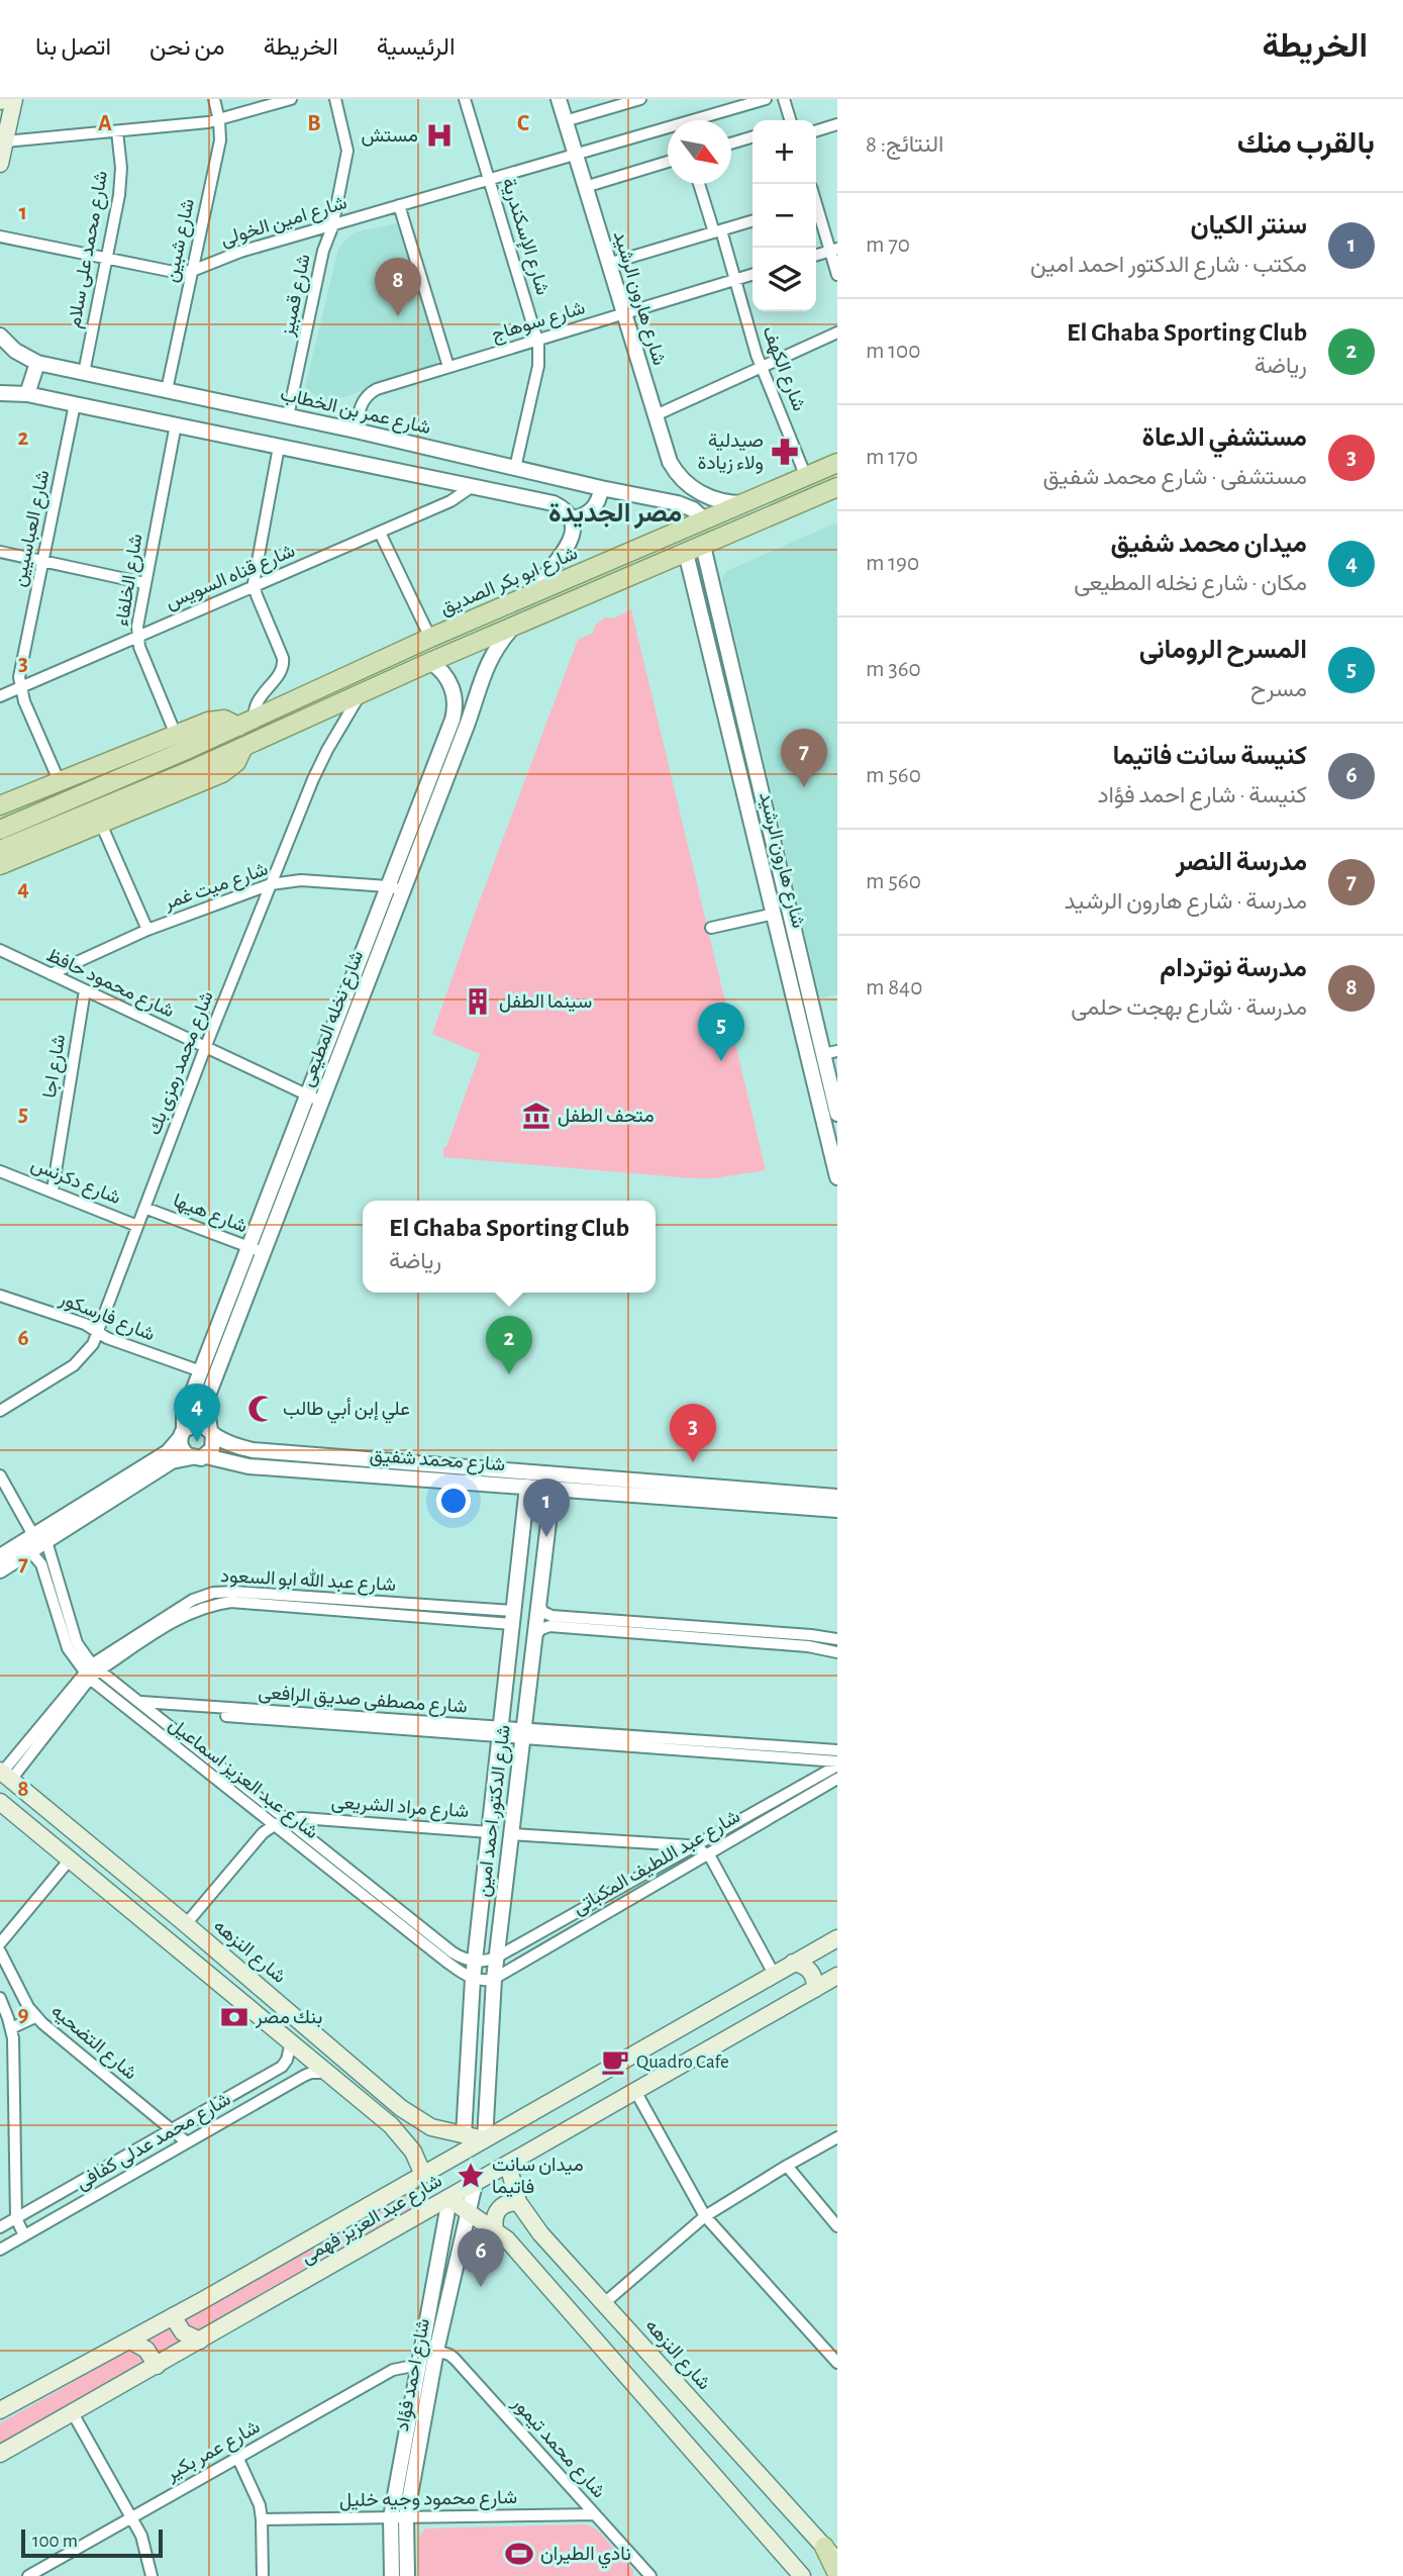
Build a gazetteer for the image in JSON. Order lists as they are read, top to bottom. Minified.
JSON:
{"streets":{"main road":["شارع ابو بكر الصديق","شارع النزهه","شارع عبد العزيز فهمى"],"street":["شارع امين الخولى","شارع الإسكندرية","شارع شبين","شارع محمد على سلام","شارع قمبيز","شارع هارون الرشيد","شارع سوهاج","شارع الكهف","شارع عمر بن الخطاب","شارع العباسيين","شارع قناه السويس","شارع الخلفاء","شارع ميت غمر","شارع محمود حافظ","شارع نخله المطيعى","شارع محمد رمزى بك","شارع اجا","شارع دكرنس","شارع هيها","شارع فارسكور","شارع محمد شفيق","شارع عبد الله ابو السعود","شارع مصطفى صديق الرافعى","شارع عبد العزيز اسماعيل","شارع مراد الشريعى","شارع الدكتور احمد امين","شارع عبد اللطيف المكباتى","شارع التضحيه","شارع محمد عدلى كفافى","شارع احمد فؤاد","شارع محمد تيمور","شارع عمر بكير","شارع محمود وجيه خليل"]},"crossings":[["شارع امين الخولى","شارع الإسكندرية"],["شارع امين الخولى","شارع شبين"],["شارع امين الخولى","شارع محمد على سلام"],["شارع امين الخولى","شارع قمبيز"],["شارع امين الخولى","شارع هارون الرشيد"],["شارع الإسكندرية","شارع سوهاج"],["شارع الإسكندرية","شارع عمر بن الخطاب"],["شارع شبين","شارع عمر بن الخطاب"],["شارع محمد على سلام","شارع عمر بن الخطاب"],["شارع قمبيز","شارع عمر بن الخطاب"],["شارع هارون الرشيد","شارع سوهاج"],["شارع هارون الرشيد","شارع ابو بكر الصديق"],["شارع سوهاج","شارع الكهف"],["شارع سوهاج","شارع عمر بن الخطاب"],["شارع الكهف","شارع ابو بكر الصديق"],["شارع عمر بن الخطاب","شارع ابو بكر الصديق"],["شارع العباسيين","شارع قناه السويس"],["شارع قناه السويس","شارع الخلفاء"],["شارع ميت غمر","شارع محمود حافظ"],["شارع ميت غمر","شارع نخله المطيعى"],["شارع ميت غمر","شارع محمد رمزى بك"],["شارع محمود حافظ","شارع نخله المطيعى"],["شارع محمود حافظ","شارع محمد رمزى بك"],["شارع محمود حافظ","شارع اجا"],["شارع نخله المطيعى","شارع هيها"],["شارع نخله المطيعى","شارع فارسكور"],["شارع نخله المطيعى","شارع محمد شفيق"],["شارع نخله المطيعى","شارع عبد العزيز اسماعيل"],["شارع محمد رمزى بك","شارع دكرنس"],["شارع محمد رمزى بك","شارع هيها"],["شارع محمد رمزى بك","شارع فارسكور"],["شارع اجا","شارع دكرنس"],["شارع محمد شفيق","شارع الدكتور احمد امين"],["شارع عبد الله ابو السعود","شارع عبد العزيز اسماعيل"],["شارع عبد الله ابو السعود","شارع الدكتور احمد امين"],["شارع عبد الله ابو السعود","شارع النزهه"],["شارع مصطفى صديق الرافعى","شارع عبد العزيز اسماعيل"],["شارع مصطفى صديق الرافعى","شارع الدكتور احمد امين"],["شارع مصطفى صديق الرافعى","شارع عبد اللطيف المكباتى"],["شارع عبد العزيز اسماعيل","شارع مراد الشريعى"],["شارع عبد العزيز اسماعيل","شارع الدكتور احمد امين"],["شارع مراد الشريعى","شارع الدكتور احمد امين"],["شارع مراد الشريعى","شارع النزهه"],["شارع الدكتور احمد امين","شارع عبد اللطيف المكباتى"],["شارع الدكتور احمد امين","شارع النزهه"],["شارع الدكتور احمد امين","شارع عبد العزيز فهمى"],["شارع النزهه","شارع عبد العزيز فهمى"],["شارع التضحيه","شارع محمد عدلى كفافى"],["شارع عبد العزيز فهمى","شارع احمد فؤاد"],["شارع احمد فؤاد","شارع محمد تيمور"],["شارع احمد فؤاد","شارع عمر بكير"],["شارع احمد فؤاد","شارع محمود وجيه خليل"],["شارع محمد تيمور","شارع محمود وجيه خليل"]],"districts":["مصر الجديدة"],"places":{"hospital":["مستش"],"pharmacy":["صيدلية ولاء زيادة"],"building":["سينما الطفل"],"museum":["متحف الطفل"],"mosque":["علي إبن أبي طالب"],"bank":["بنك مصر"],"cafe":["Quadro Cafe"],"place":["ميدان سانت فاتيما"],"sports":["نادي الطيران"]},"scale_bar":"100 m","north":"bottom right","page":{"header":"الخريطة","nav":["الرئيسية","الخريطة","من نحن","اتصل بنا"],"heading":["بالقرب منك","النتائج: 8"],"map_buttons":["+","−"],"list":[{"mark":"1","name":"سنتر الكيان","note":"مكتب · شارع الدكتور احمد امين","value":"70 m"},{"mark":"2","name":"El Ghaba Sporting Club","note":"رياضة","value":"100 m"},{"mark":"3","name":"مستشفي الدعاة","note":"مستشفى · شارع محمد شفيق","value":"170 m"},{"mark":"4","name":"ميدان محمد شفيق","note":"مكان · شارع نخله المطيعى","value":"190 m"},{"mark":"5","name":"المسرح الرومانى","note":"مسرح","value":"360 m"},{"mark":"6","name":"كنيسة سانت فاتيما","note":"كنيسة · شارع احمد فؤاد","value":"560 m"},{"mark":"7","name":"مدرسة النصر","note":"مدرسة · شارع هارون الرشيد","value":"560 m"},{"mark":"8","name":"مدرسة نوتردام","note":"مدرسة · شارع بهجت حلمى","value":"840 m"}],"pins":["8","7","5","2","4","3","1","6"],"popup":["El Ghaba Sporting Club","رياضة"],"scale":"100 m"},"grid":{"columns":["A","B","C"],"rows":["1","2","3","4","5","6","7","8","9"]}}
